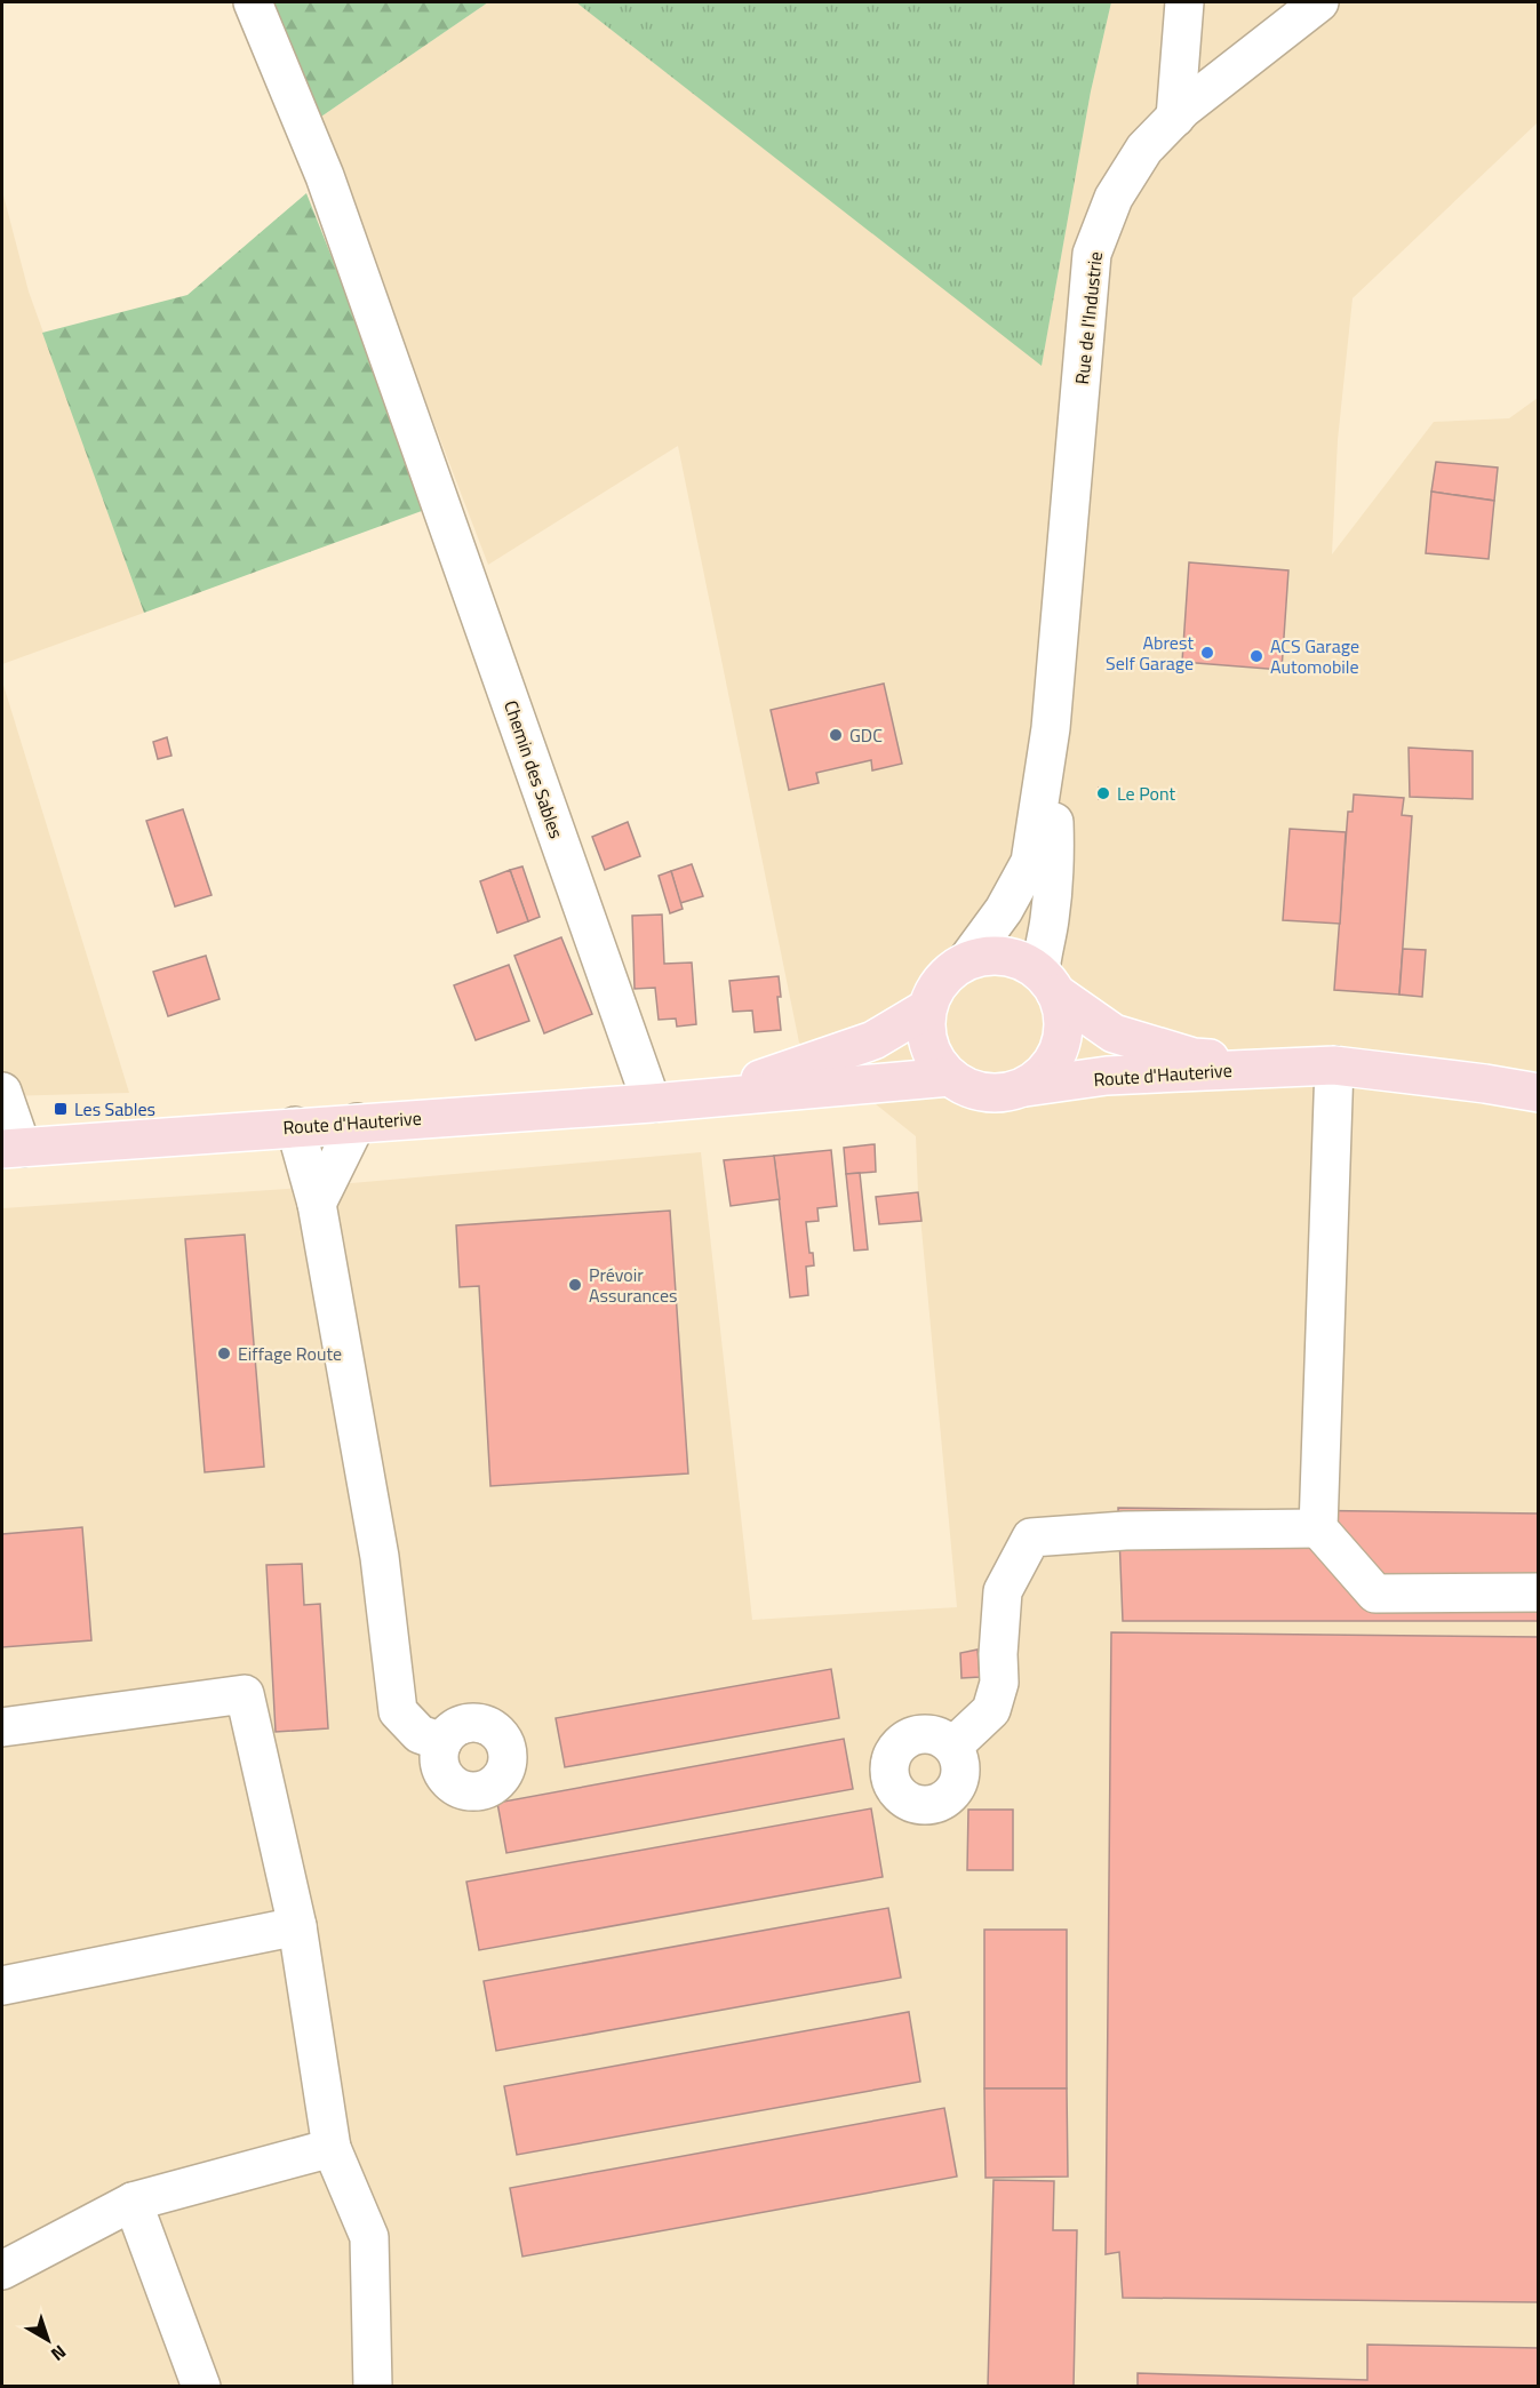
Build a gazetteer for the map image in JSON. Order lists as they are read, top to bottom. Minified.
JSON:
{"streets":{"main road":["Route d'Hauterive"],"street":["Rue de l'Industrie","Chemin des Sables"]},"crossings":[["Rue de l'Industrie","Route d'Hauterive"],["Chemin des Sables","Route d'Hauterive"]],"places":{"other":["Abrest Self Garage","ACS Garage Automobile","GDC","Le Pont","Prévoir Assurances","Eiffage Route"],"transit":["Les Sables"]},"north":"bottom right"}
